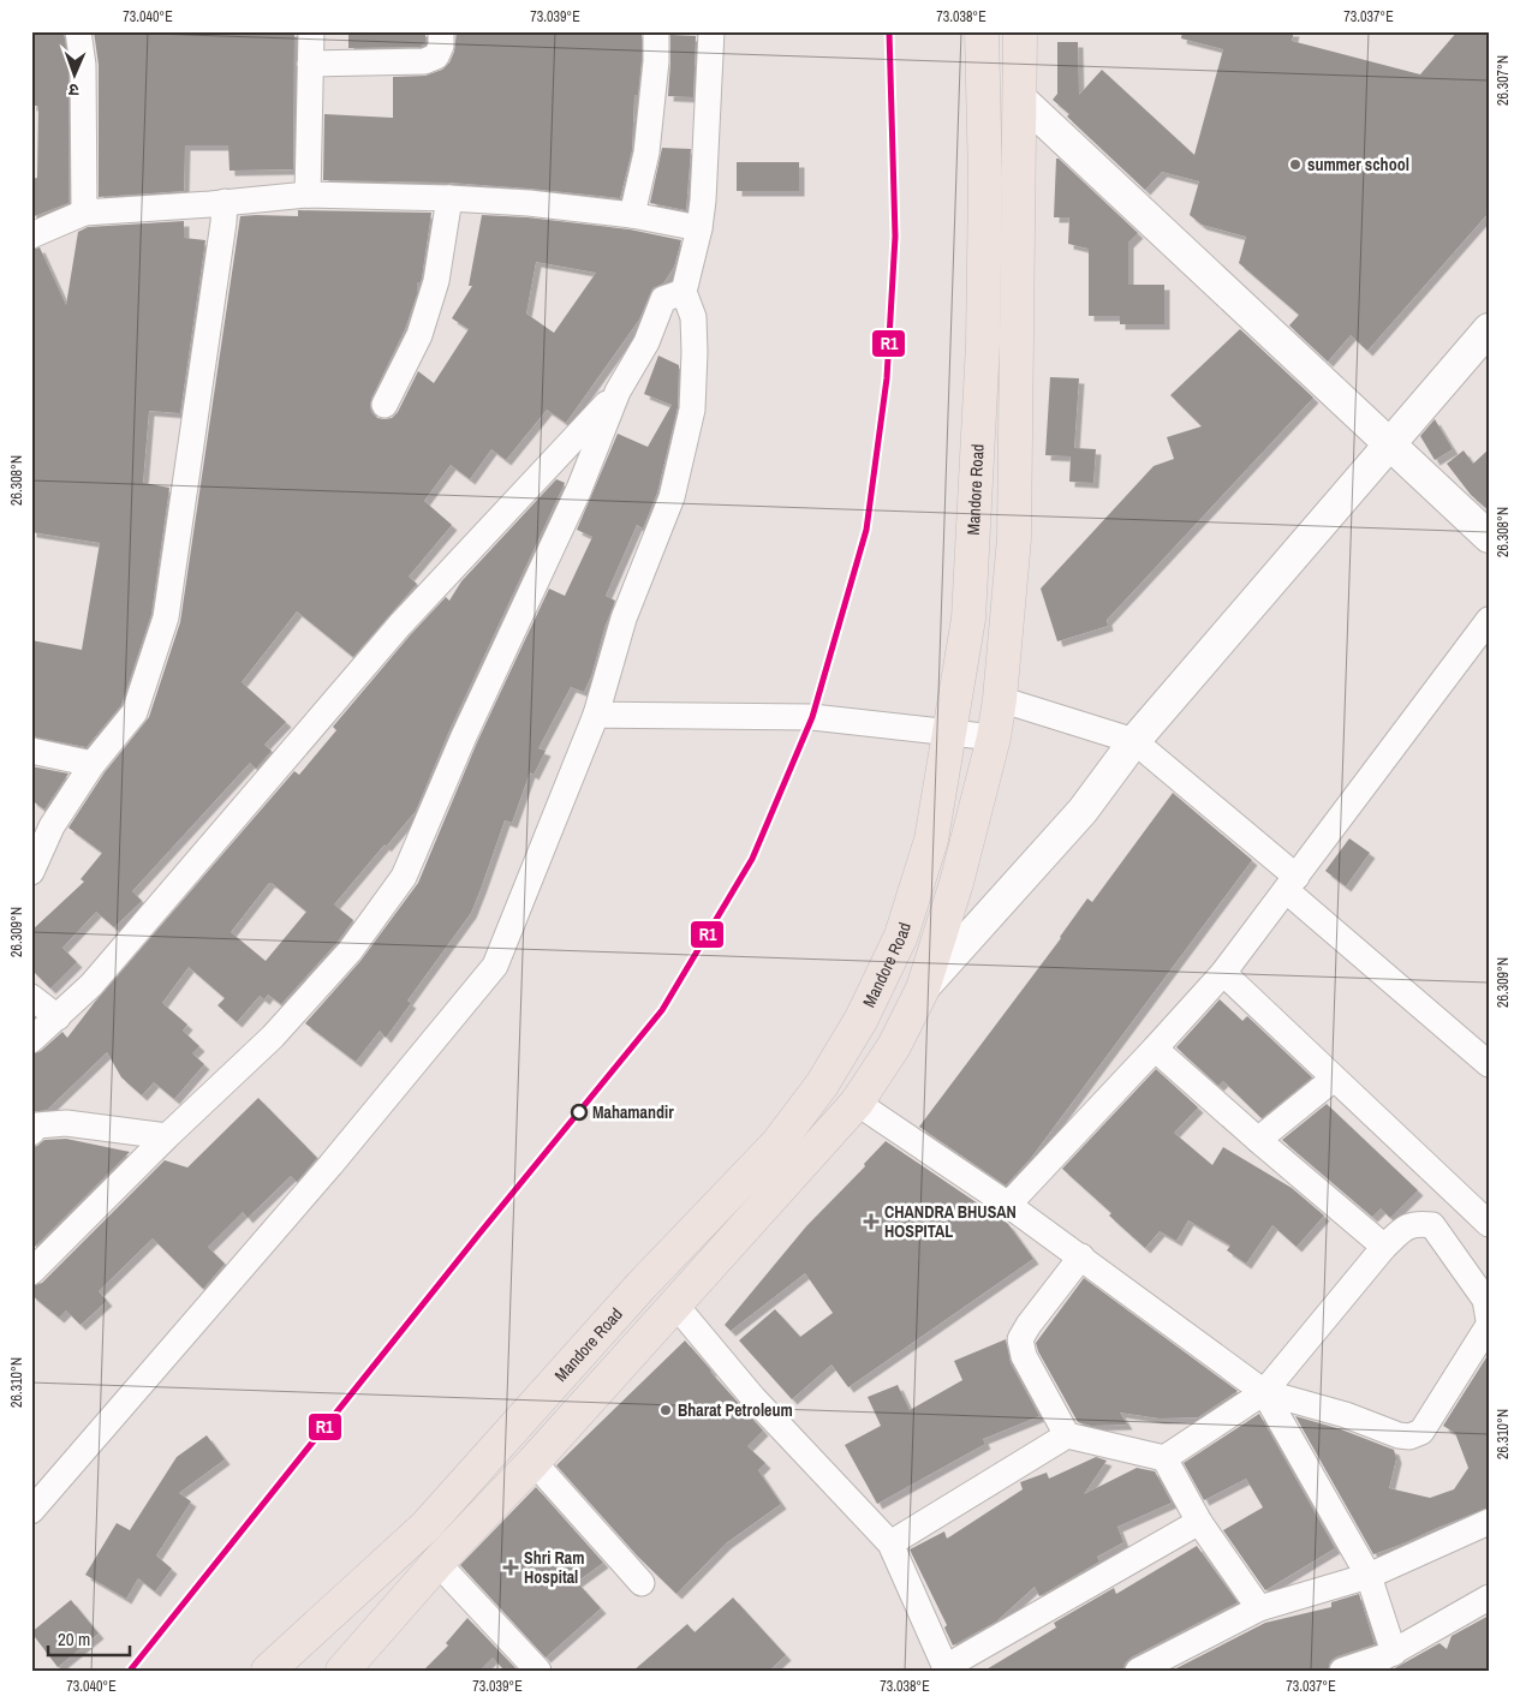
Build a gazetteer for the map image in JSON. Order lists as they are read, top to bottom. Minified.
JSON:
{"streets":{"highway":["Mandore Road"]},"places":{"other":["summer school","Mahamandir","Bharat Petroleum"],"health":["CHANDRA BHUSAN HOSPITAL","Shri Ram Hospital"]},"lines":["transit line R1"],"scale_bar":"20 m","north":"bottom","coordinates":["73.040°E","73.039°E","73.038°E","73.037°E","26.307°N","26.308°N","26.309°N","26.310°N"]}
